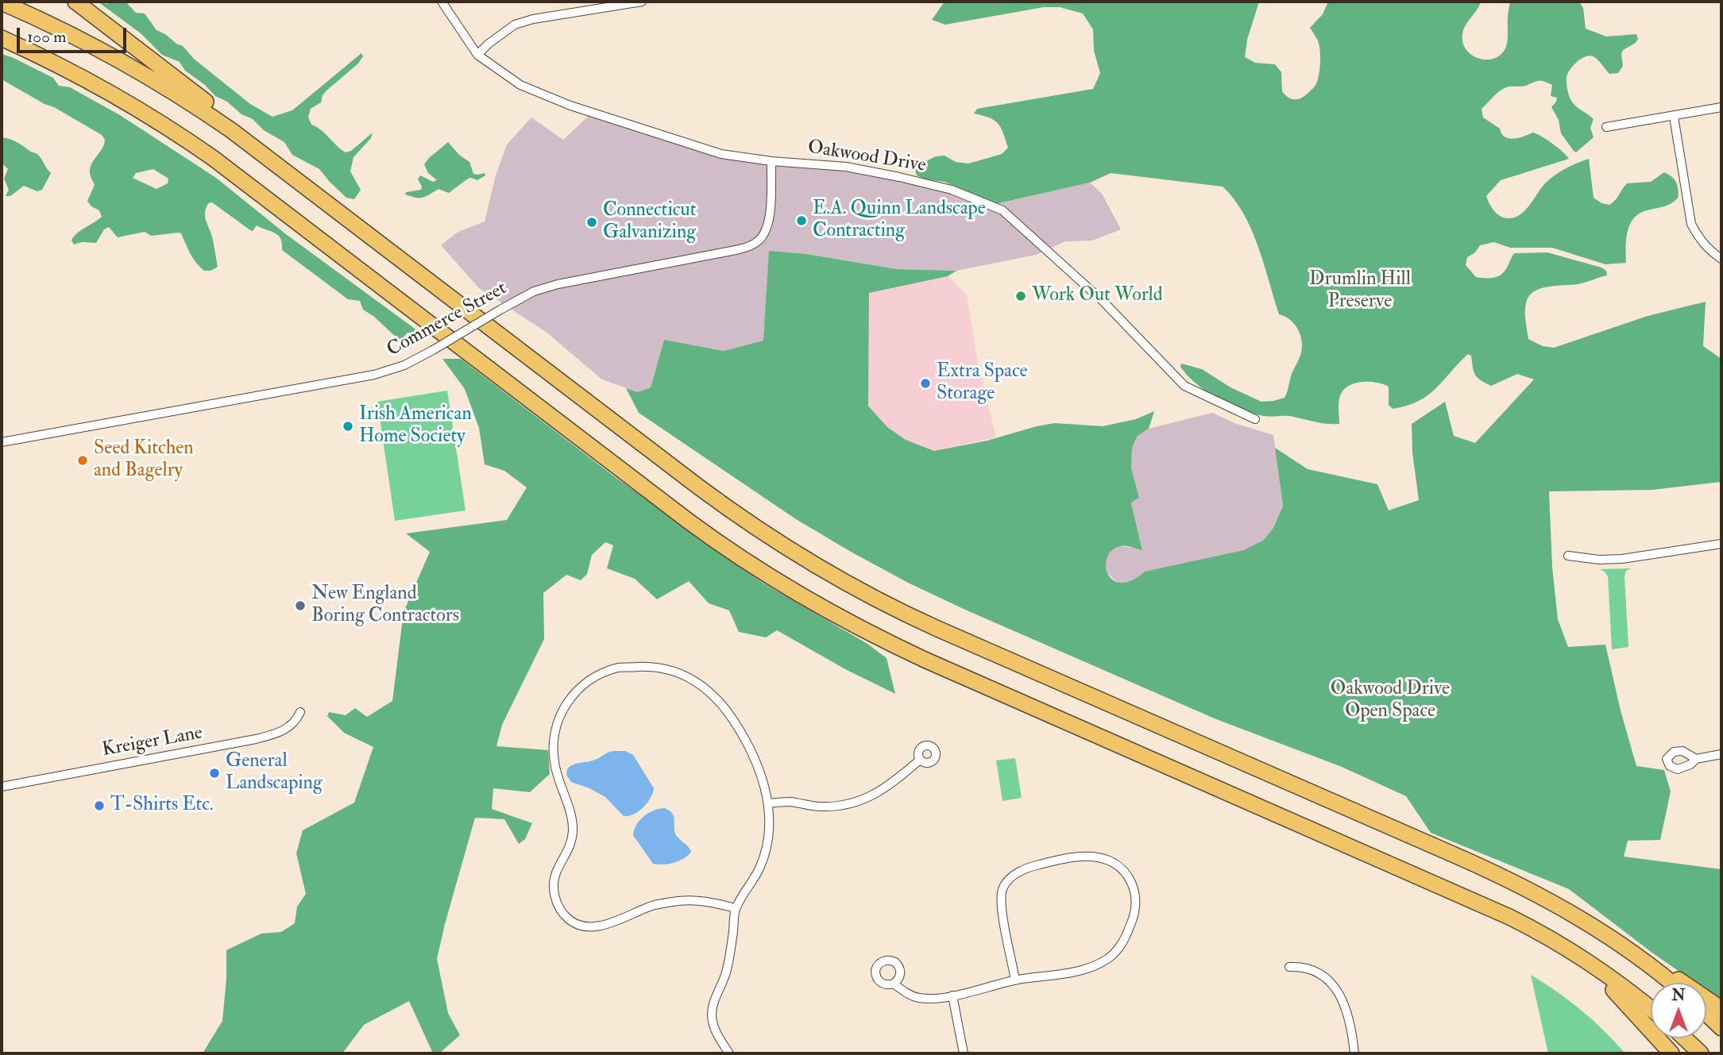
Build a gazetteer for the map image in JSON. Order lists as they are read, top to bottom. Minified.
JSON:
{"streets":{"street":["Oakwood Drive","Commerce Street","Kreiger Lane"]},"crossings":[["Oakwood Drive","Commerce Street"]],"parks":["Drumlin Hill Preserve","Oakwood Drive Open Space"],"places":["E.A. Quinn Landscape Contracting","Connecticut Galvanizing","Work Out World","Extra Space Storage","Irish American Home Society","Seed Kitchen and Bagelry","New England Boring Contractors","General Landscaping","T-Shirts Etc."],"scale_bar":"100 m","north":"top"}
